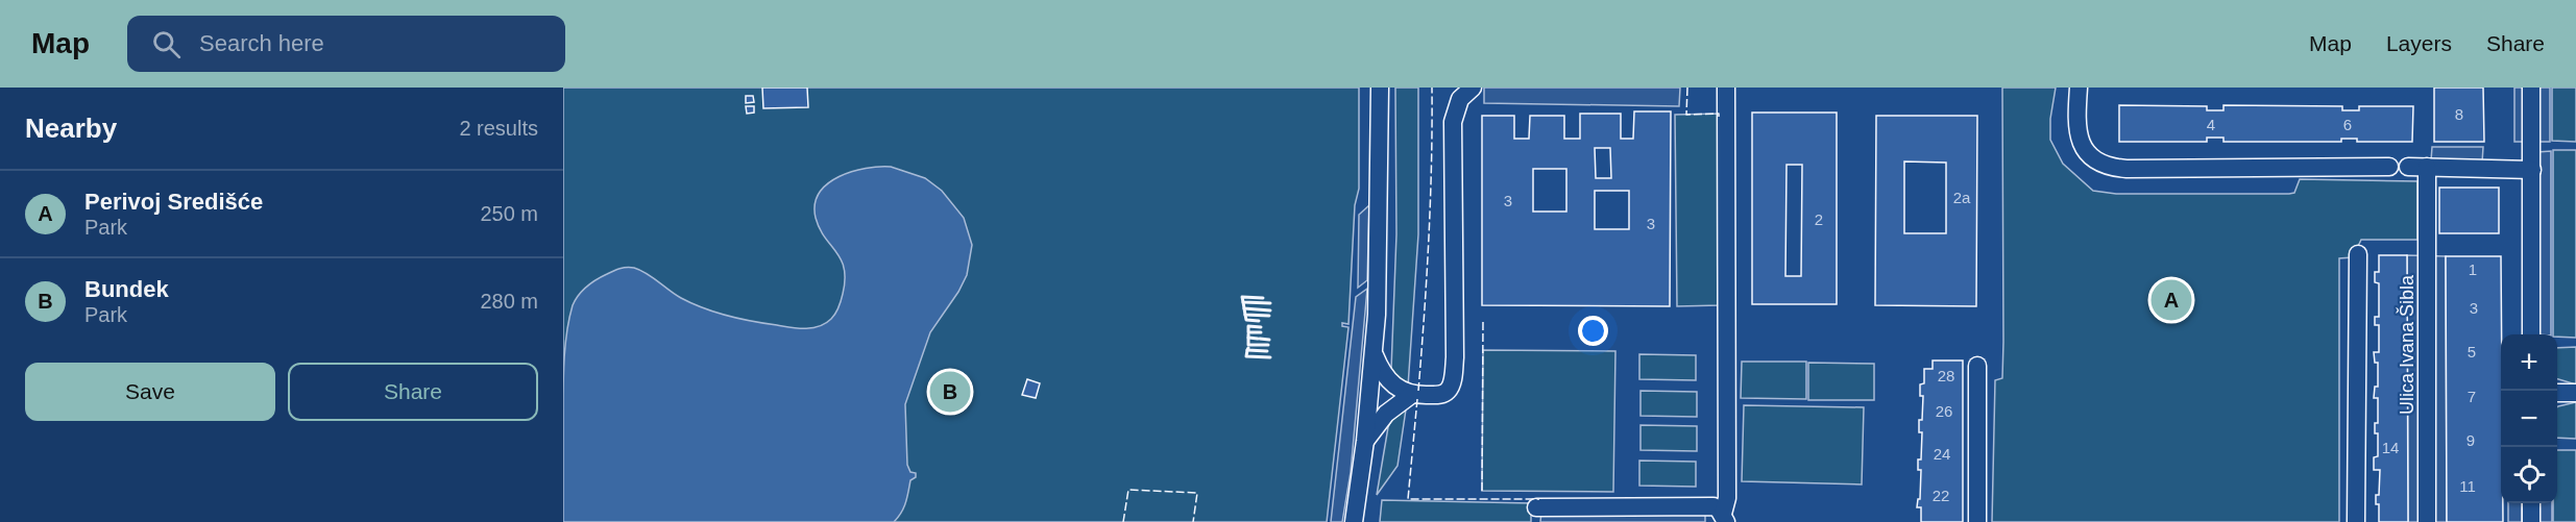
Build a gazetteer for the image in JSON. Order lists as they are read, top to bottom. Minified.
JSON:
{"streets":{"street":["Ulica Ivana Šibla"]},"house_numbers":["8","4","6","2a","3","2","3","1","3","5","28","7","26","9","14","24","11","22"],"page":{"header":"Map","search":"Search here","nav":["Map","Layers","Share"],"heading":["Nearby","2 results"],"list":[{"mark":"A","name":"Perivoj Središće","note":"Park","value":"250 m"},{"mark":"B","name":"Bundek","note":"Park","value":"280 m"}],"pins":["A","B"],"map_buttons":["+","−"],"buttons":["Save","Share"]}}
